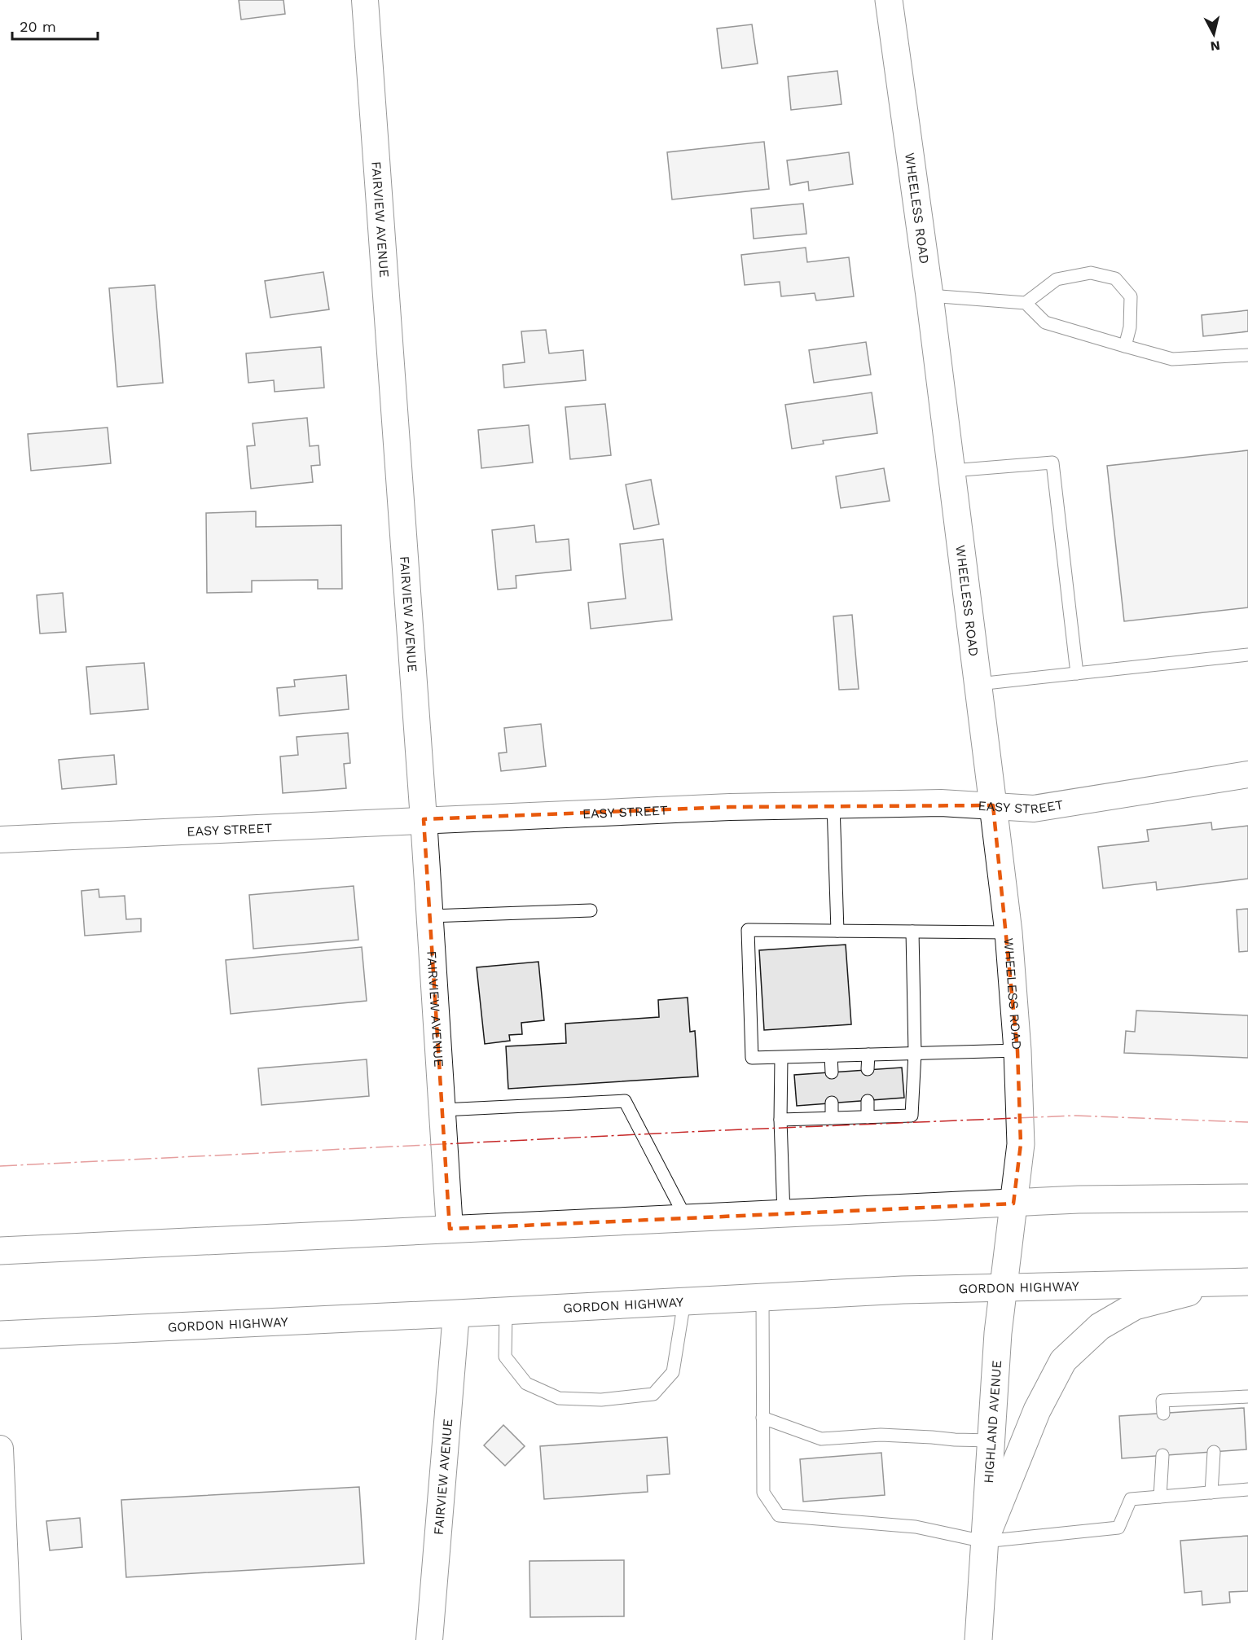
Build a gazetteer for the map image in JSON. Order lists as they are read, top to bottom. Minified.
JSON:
{"streets":{"main road":["WHEELESS ROAD","GORDON HIGHWAY","HIGHLAND AVENUE"],"street":["FAIRVIEW AVENUE","EASY STREET"]},"crossings":[["WHEELESS ROAD","EASY STREET"],["WHEELESS ROAD","HIGHLAND AVENUE"],["FAIRVIEW AVENUE","EASY STREET"],["FAIRVIEW AVENUE","GORDON HIGHWAY"],["GORDON HIGHWAY","HIGHLAND AVENUE"]],"scale_bar":"20 m","north":"bottom"}
